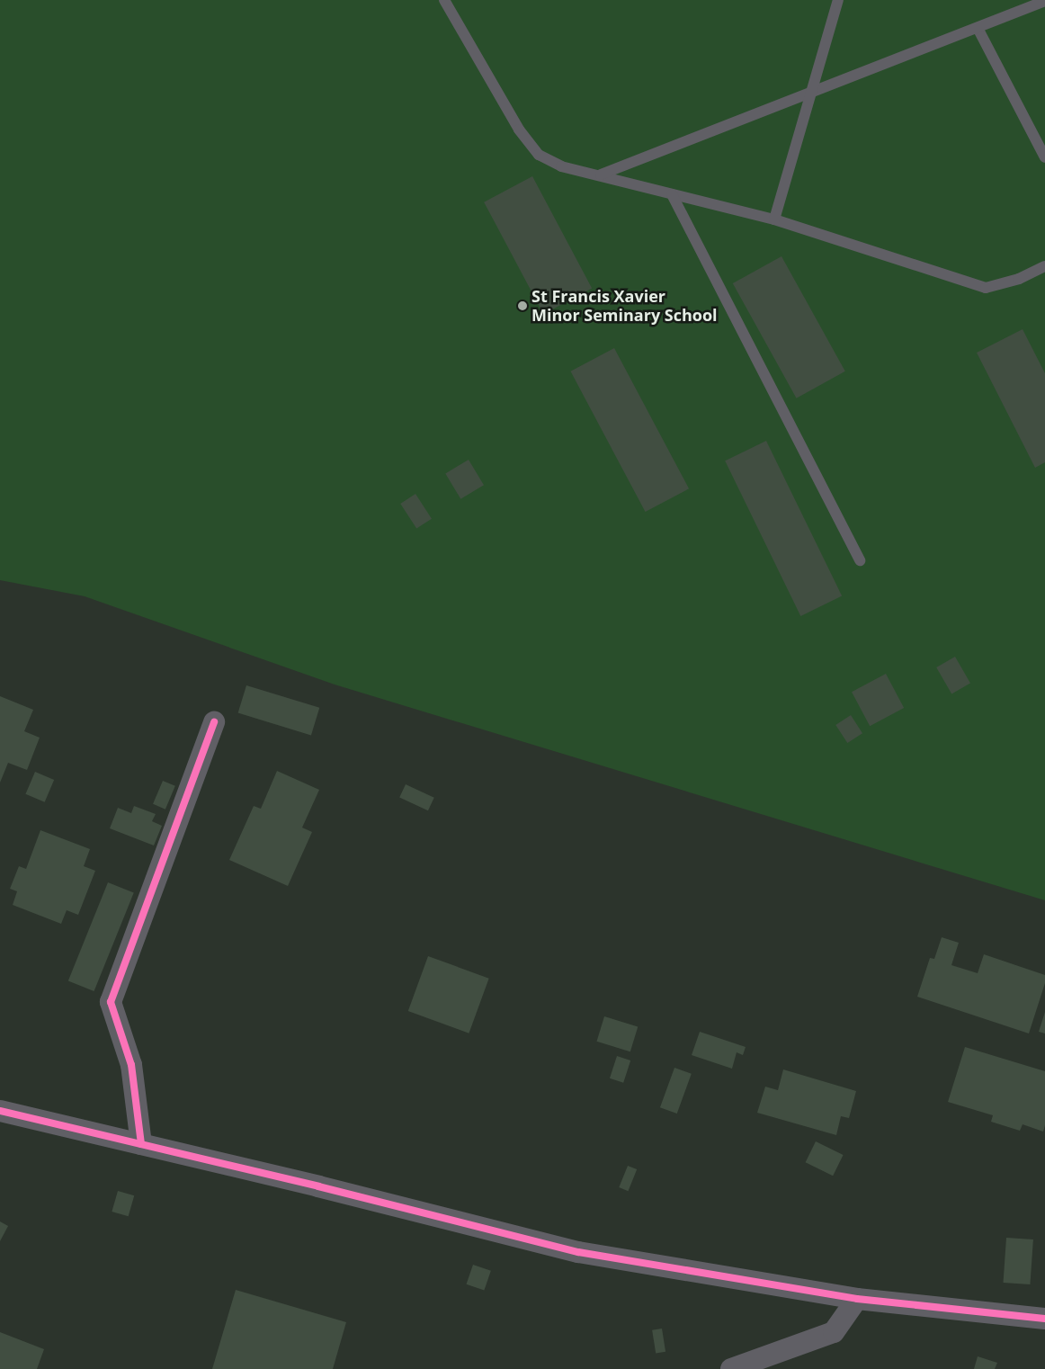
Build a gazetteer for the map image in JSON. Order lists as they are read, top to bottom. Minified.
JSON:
{"places":["St Francis Xavier Minor Seminary School"]}
